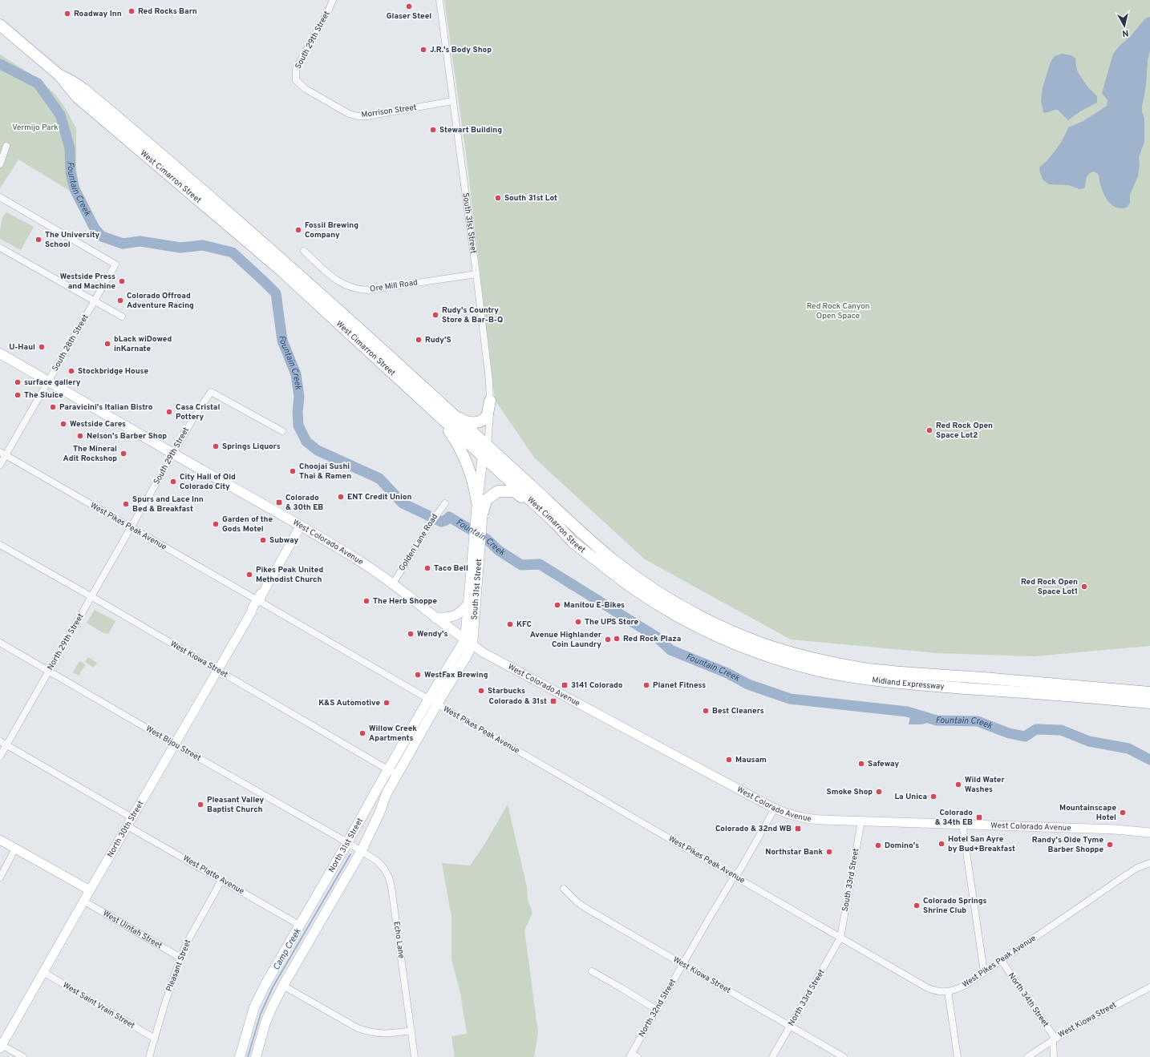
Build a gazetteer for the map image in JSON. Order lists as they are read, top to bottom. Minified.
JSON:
{"streets":{"highway":["West Cimarron Street","Midland Expressway"],"main road":["South 31st Street","West Colorado Avenue","North 30th Street","North 31st Street"],"street":["South 29th Street","Morrison Street","Ore Mill Road","South 28th Street","West Pikes Peak Avenue","Golden Lane Road","North 29th Street","West Kiowa Street","West Bijou Street","West Platte Avenue","South 33rd Street","West Uintah Street","Echo Lane","Pleasant Street","North 33rd Street","North 34th Street","West Saint Vrain Street","North 32nd Street"]},"crossings":[["South 29th Street","Morrison Street"],["South 29th Street","West Pikes Peak Avenue"],["South 29th Street","West Colorado Avenue"],["South 29th Street","North 29th Street"],["Morrison Street","South 31st Street"],["West Cimarron Street","South 31st Street"],["West Cimarron Street","Midland Expressway"],["South 31st Street","Ore Mill Road"],["South 31st Street","West Pikes Peak Avenue"],["South 31st Street","West Colorado Avenue"],["South 31st Street","North 31st Street"],["South 28th Street","West Pikes Peak Avenue"],["South 28th Street","West Colorado Avenue"],["West Pikes Peak Avenue","North 29th Street"],["West Pikes Peak Avenue","North 30th Street"],["West Pikes Peak Avenue","North 31st Street"],["West Pikes Peak Avenue","South 33rd Street"],["West Pikes Peak Avenue","North 33rd Street"],["West Pikes Peak Avenue","North 34th Street"],["West Pikes Peak Avenue","North 32nd Street"],["West Colorado Avenue","Golden Lane Road"],["West Colorado Avenue","North 30th Street"],["West Colorado Avenue","North 31st Street"],["West Colorado Avenue","South 33rd Street"],["West Colorado Avenue","North 32nd Street"],["North 29th Street","West Kiowa Street"],["North 29th Street","West Bijou Street"],["West Kiowa Street","North 30th Street"],["West Kiowa Street","North 31st Street"],["West Kiowa Street","North 33rd Street"],["West Kiowa Street","North 34th Street"],["West Kiowa Street","North 32nd Street"],["West Bijou Street","North 30th Street"],["West Bijou Street","North 31st Street"],["West Bijou Street","Echo Lane"],["North 30th Street","West Platte Avenue"],["North 30th Street","West Uintah Street"],["North 30th Street","West Saint Vrain Street"],["North 31st Street","West Platte Avenue"],["North 31st Street","Echo Lane"],["West Platte Avenue","Pleasant Street"],["South 33rd Street","North 33rd Street"],["West Uintah Street","Pleasant Street"],["Pleasant Street","West Saint Vrain Street"]],"water":["Fountain Creek","Camp Creek"],"parks":["Vermijo Park","Red Rock Canyon Open Space"],"places":{"other":["Glaser Steel","Red Rocks Barn","Roadway Inn","J.R.'s Body Shop","Stewart Building","South 31st Lot","Fossil Brewing Company","The University School","Westside Press and Machine","Colorado Offroad Adventure Racing","Rudy's Country Store & Bar-B-Q","Rudy'S","bLack wiDowed inKarnate","U-Haul","Stockbridge House","surface gallery","The Sluice","Paravicini's Italian Bistro","Casa Cristal Pottery","Westside Cares","Red Rock Open Space Lot2","Nelson's Barber Shop","Springs Liquors","The Mineral Adit Rockshop","Choojai Sushi Thai & Ramen","City Hall of Old Colorado City","ENT Credit Union","Spurs and Lace Inn Bed & Breakfast","Garden of the Gods Motel","Subway","Taco Bell","Pikes Peak United Methodist Church","Red Rock Open Space Lot1","The Herb Shoppe","Manitou E-Bikes","The UPS Store","KFC","Wendy's","Red Rock Plaza","Avenue Highlander Coin Laundry","WestFax Brewing","Planet Fitness","Starbucks","K&S Automotive","Best Cleaners","Willow Creek Apartments","Mausam","Safeway","Wild Water Washes","Smoke Shop","La Unica","Pleasant Valley Baptist Church","Mountainscape Hotel","Hotel San Ayre by Bud+Breakfast","Randy's Olde Tyme Barber Shoppe","Domino's","Northstar Bank","Colorado Springs Shrine Club"],"transit":["Colorado & 30th EB","3141 Colorado","Colorado & 31st","Colorado & 34th EB","Colorado & 32nd WB"]},"north":"bottom"}
